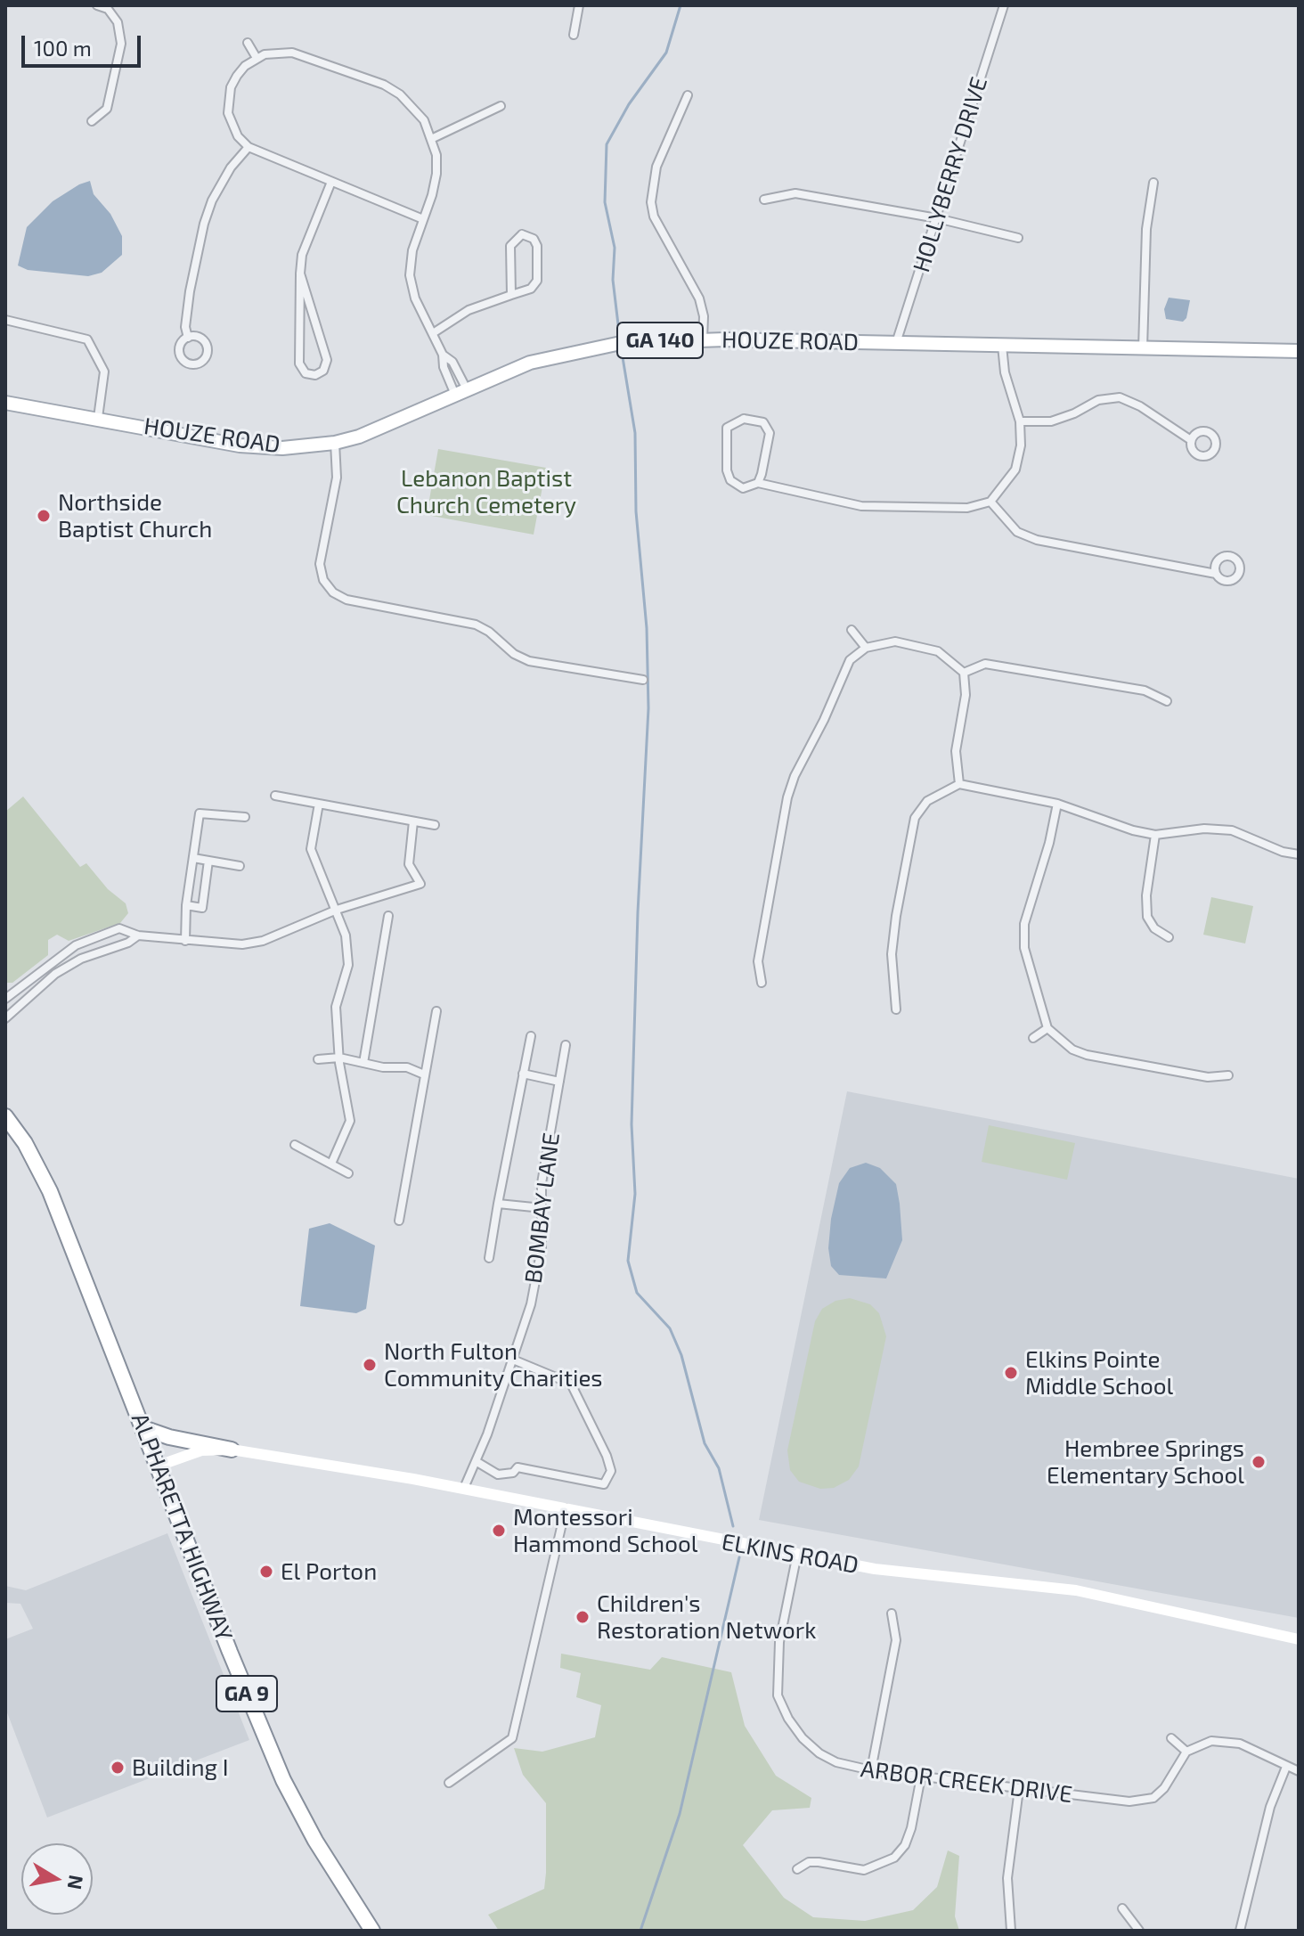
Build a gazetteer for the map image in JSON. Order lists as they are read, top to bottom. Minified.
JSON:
{"streets":{"highway":["ALPHARETTA HIGHWAY","GA 9"],"main road":["GA 140","HOUZE ROAD"],"street":["HOLLYBERRY DRIVE","BOMBAY LANE","ELKINS ROAD","ARBOR CREEK DRIVE"]},"crossings":[["HOLLYBERRY DRIVE","HOUZE ROAD"],["BOMBAY LANE","ELKINS ROAD"],["ALPHARETTA HIGHWAY","ELKINS ROAD"],["ELKINS ROAD","ARBOR CREEK DRIVE"]],"parks":["Lebanon Baptist Church Cemetery"],"places":["Northside Baptist Church","North Fulton Community Charities","Elkins Pointe Middle School","Hembree Springs Elementary School","Montessori Hammond School","El Porton","Children's Restoration Network","Building I"],"scale_bar":"100 m","north":"right"}
